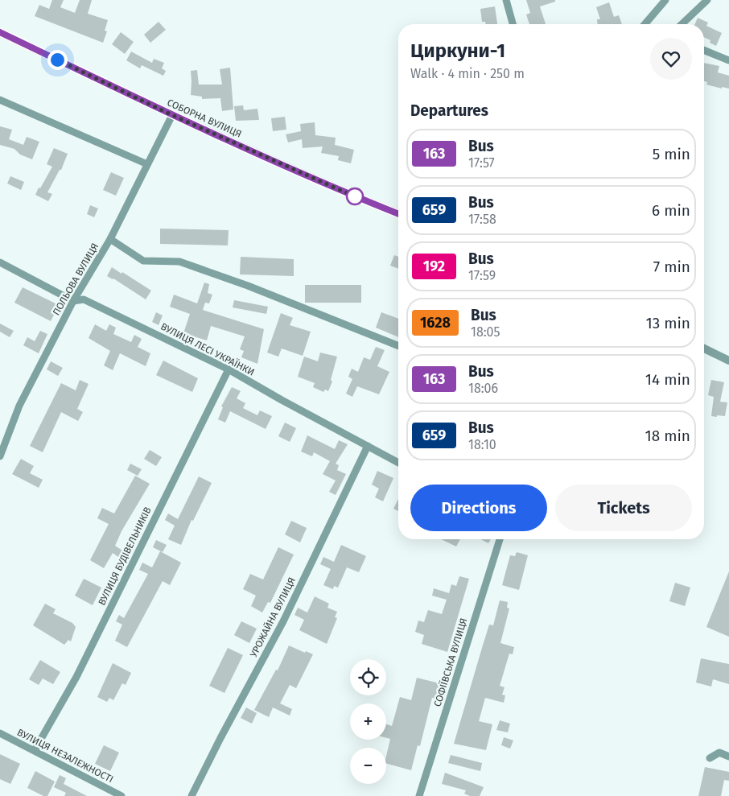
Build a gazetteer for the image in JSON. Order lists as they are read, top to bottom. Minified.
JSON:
{"streets":{"street":["СОБОРНА ВУЛИЦЯ","ПОЛЬОВА ВУЛИЦЯ","ВУЛИЦЯ ЛЕСІ УКРАЇНКИ","ВУЛИЦЯ БУДІВЕЛЬНИКІВ","УРОЖАЙНА ВУЛИЦЯ","СОФІЇВСЬКА ВУЛИЦЯ","ВУЛИЦЯ НЕЗАЛЕЖНОСТІ"]},"crossings":[["СОБОРНА ВУЛИЦЯ","ПОЛЬОВА ВУЛИЦЯ"],["ПОЛЬОВА ВУЛИЦЯ","ВУЛИЦЯ ЛЕСІ УКРАЇНКИ"],["ВУЛИЦЯ ЛЕСІ УКРАЇНКИ","ВУЛИЦЯ БУДІВЕЛЬНИКІВ"],["ВУЛИЦЯ ЛЕСІ УКРАЇНКИ","УРОЖАЙНА ВУЛИЦЯ"],["ВУЛИЦЯ БУДІВЕЛЬНИКІВ","ВУЛИЦЯ НЕЗАЛЕЖНОСТІ"]],"lines":["bus line 163"],"page":{"heading":[["Циркуни-1","Walk · 4 min · 250 m"],"Departures"],"list":[{"mark":"163","name":"Bus","note":"17:57","value":"5 min"},{"mark":"659","name":"Bus","note":"17:58","value":"6 min"},{"mark":"192","name":"Bus","note":"17:59","value":"7 min"},{"mark":"1628","name":"Bus","note":"18:05","value":"13 min"},{"mark":"163","name":"Bus","note":"18:06","value":"14 min"},{"mark":"659","name":"Bus","note":"18:10","value":"18 min"}],"buttons":["Directions","Tickets"],"map_buttons":["+","−"]}}
